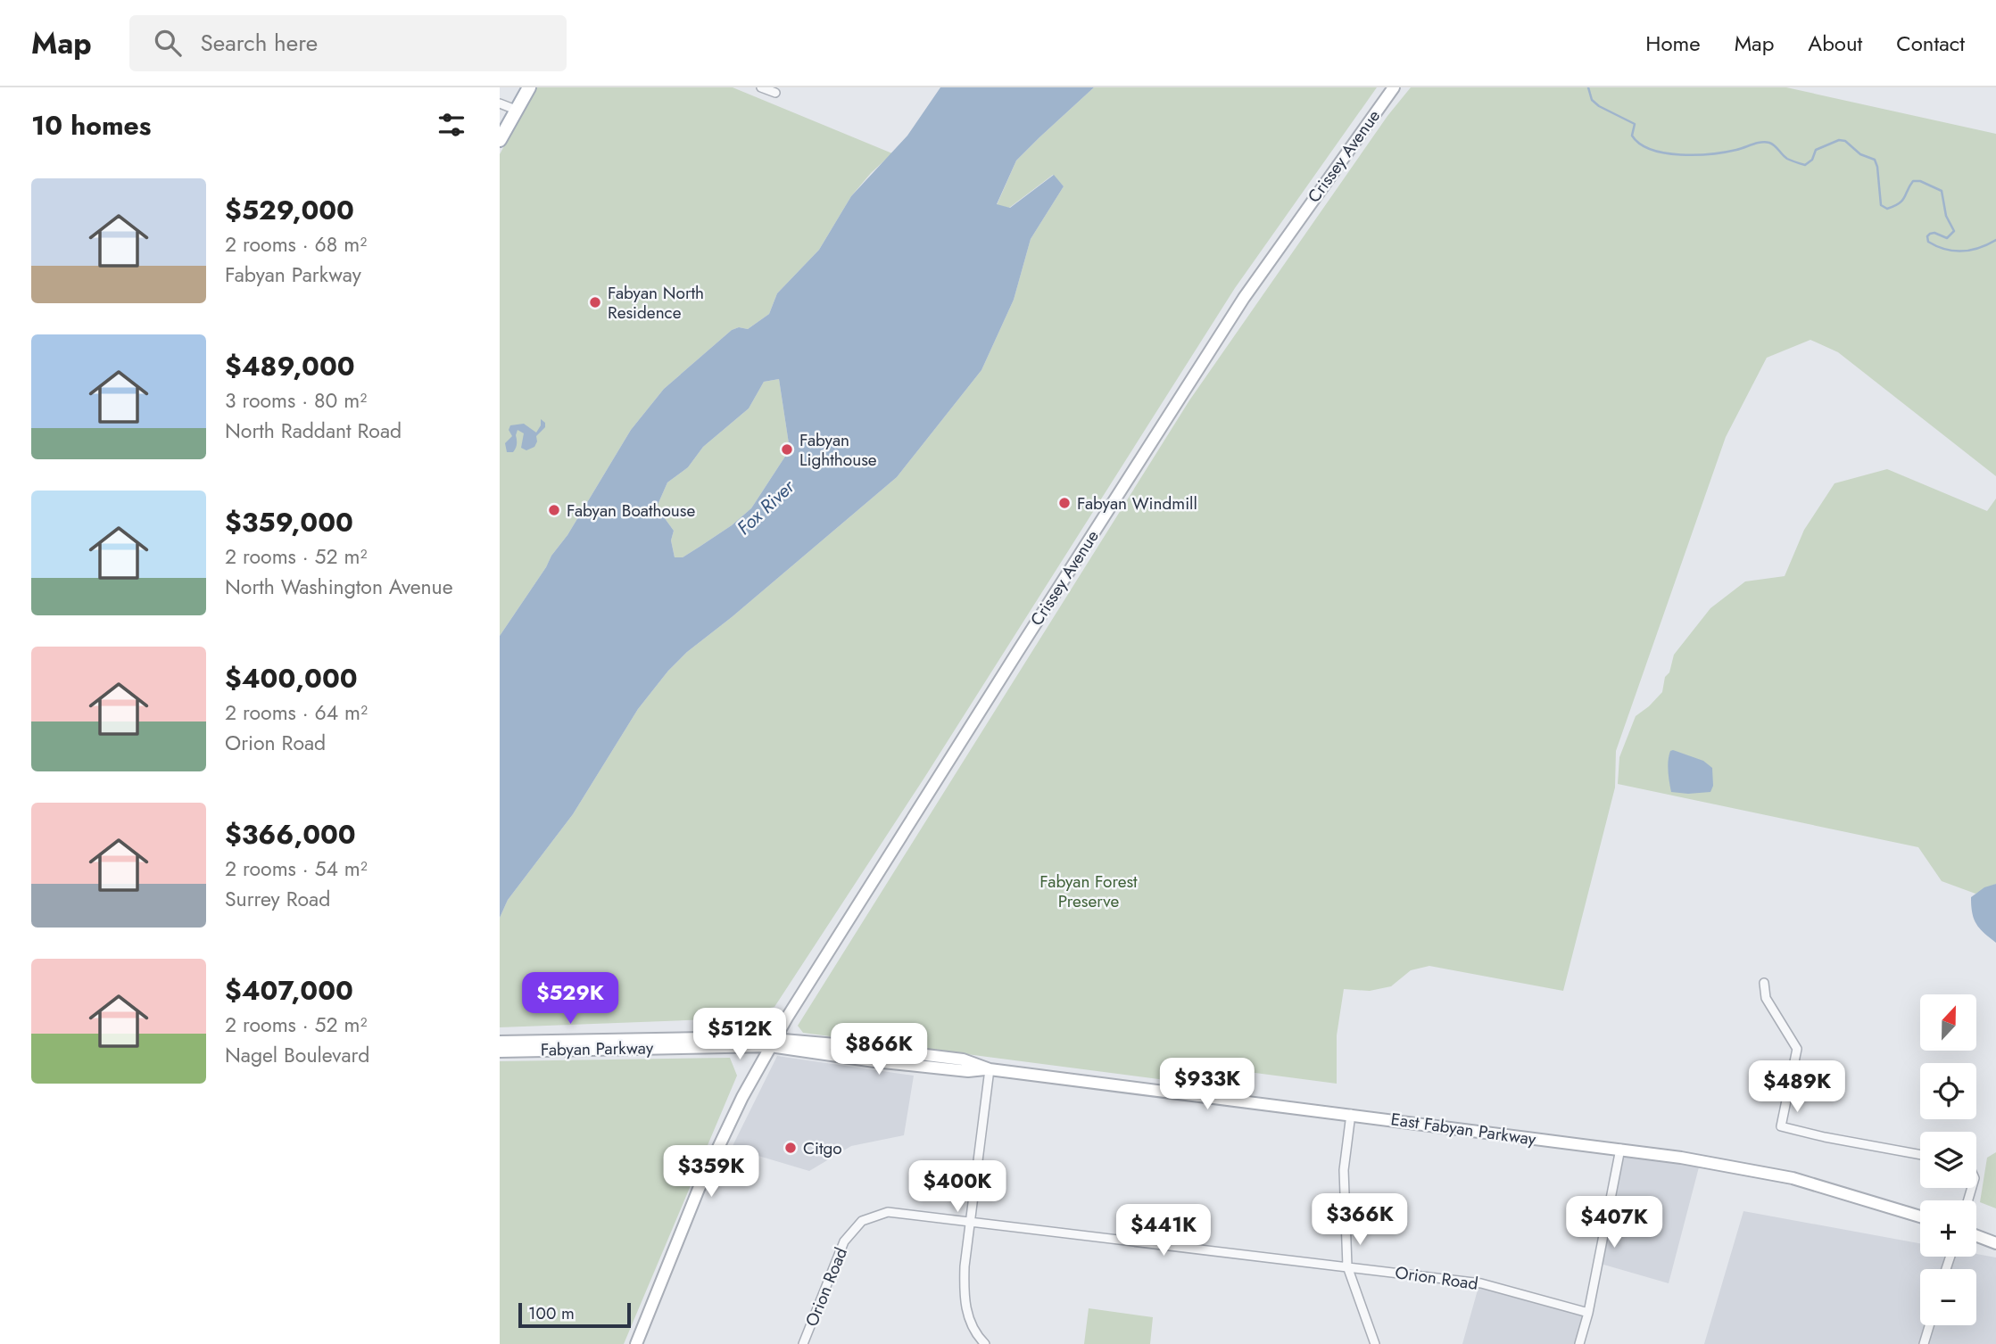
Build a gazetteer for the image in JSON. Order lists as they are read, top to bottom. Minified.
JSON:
{"streets":{"main road":["Crissey Avenue","Fabyan Parkway","East Fabyan Parkway"],"street":["Orion Road"]},"crossings":[["Crissey Avenue","Fabyan Parkway"],["Crissey Avenue","East Fabyan Parkway"],["Fabyan Parkway","East Fabyan Parkway"]],"water":["Fox River"],"parks":["Fabyan Forest Preserve"],"places":["Fabyan North Residence","Fabyan Lighthouse","Fabyan Windmill","Fabyan Boathouse","Citgo"],"scale_bar":"100 m","north":"top","page":{"header":"Map","search":"Search here","nav":["Home","Map","About","Contact"],"heading":"10 homes","list":[{"name":"$529,000","note":"2 rooms · 68 m² · Fabyan Parkway"},{"name":"$489,000","note":"3 rooms · 80 m² · North Raddant Road"},{"name":"$359,000","note":"2 rooms · 52 m² · North Washington Avenue"},{"name":"$400,000","note":"2 rooms · 64 m² · Orion Road"},{"name":"$366,000","note":"2 rooms · 54 m² · Surrey Road"},{"name":"$407,000","note":"2 rooms · 52 m² · Nagel Boulevard"}],"price":["$529K","$512K","$866K","$933K","$489K","$359K","$400K","$366K","$407K","$441K"],"map_buttons":["+","−"],"scale":"100 m"}}
